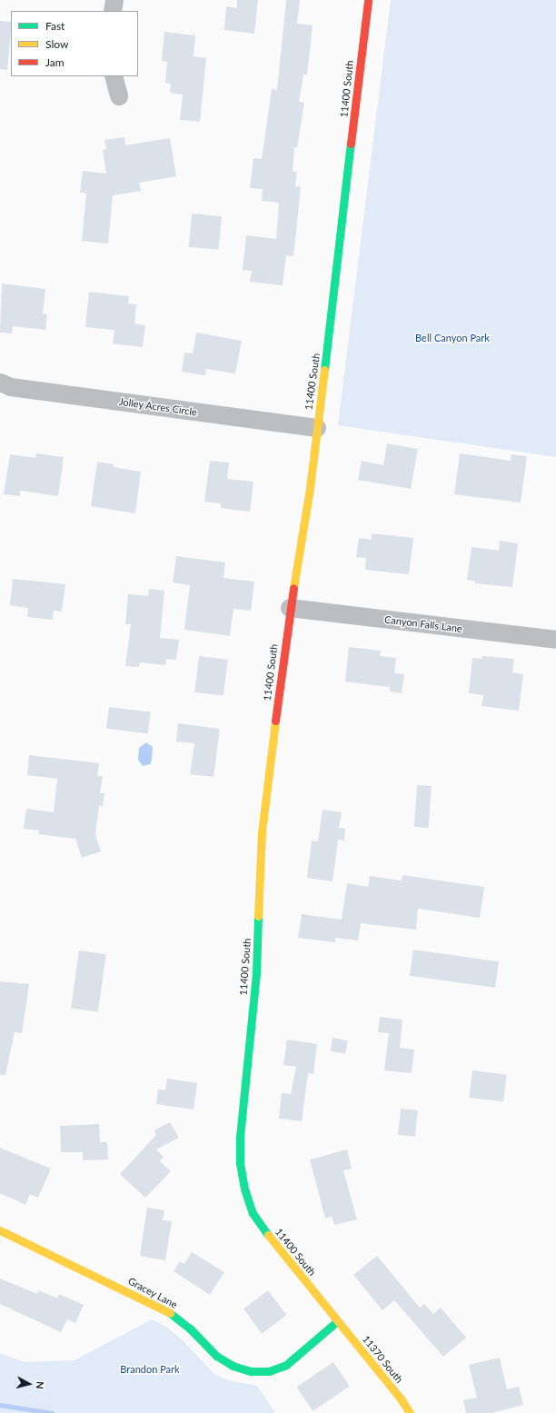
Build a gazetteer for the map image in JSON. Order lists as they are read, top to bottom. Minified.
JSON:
{"streets":{"street":["11400 South","Jolley Acres Circle","Canyon Falls Lane","Gracey Lane","11370 South"]},"crossings":[["11400 South","Jolley Acres Circle"],["11400 South","Canyon Falls Lane"],["11400 South","Gracey Lane"],["11400 South","11370 South"],["Gracey Lane","11370 South"]],"parks":["Bell Canyon Park","Brandon Park"],"legend":["Fast","Slow","Jam"],"north":"right"}
